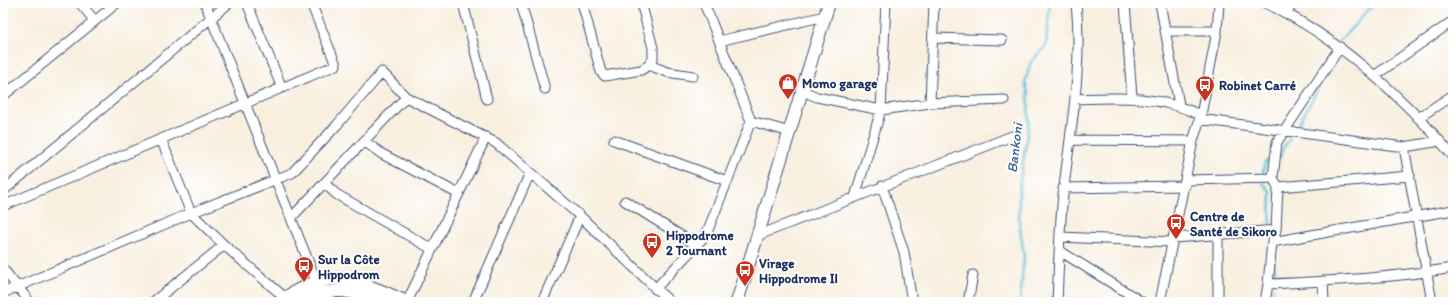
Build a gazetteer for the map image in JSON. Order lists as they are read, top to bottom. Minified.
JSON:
{"water":["Bankoni"],"places":{"shop":["Momo garage"],"bus stop":["Robinet Carré","Centre de Santé de Sikoro","Hippodrome 2 Tournant","Sur la Côte Hippodrom","Virage Hippodrome II"]}}
